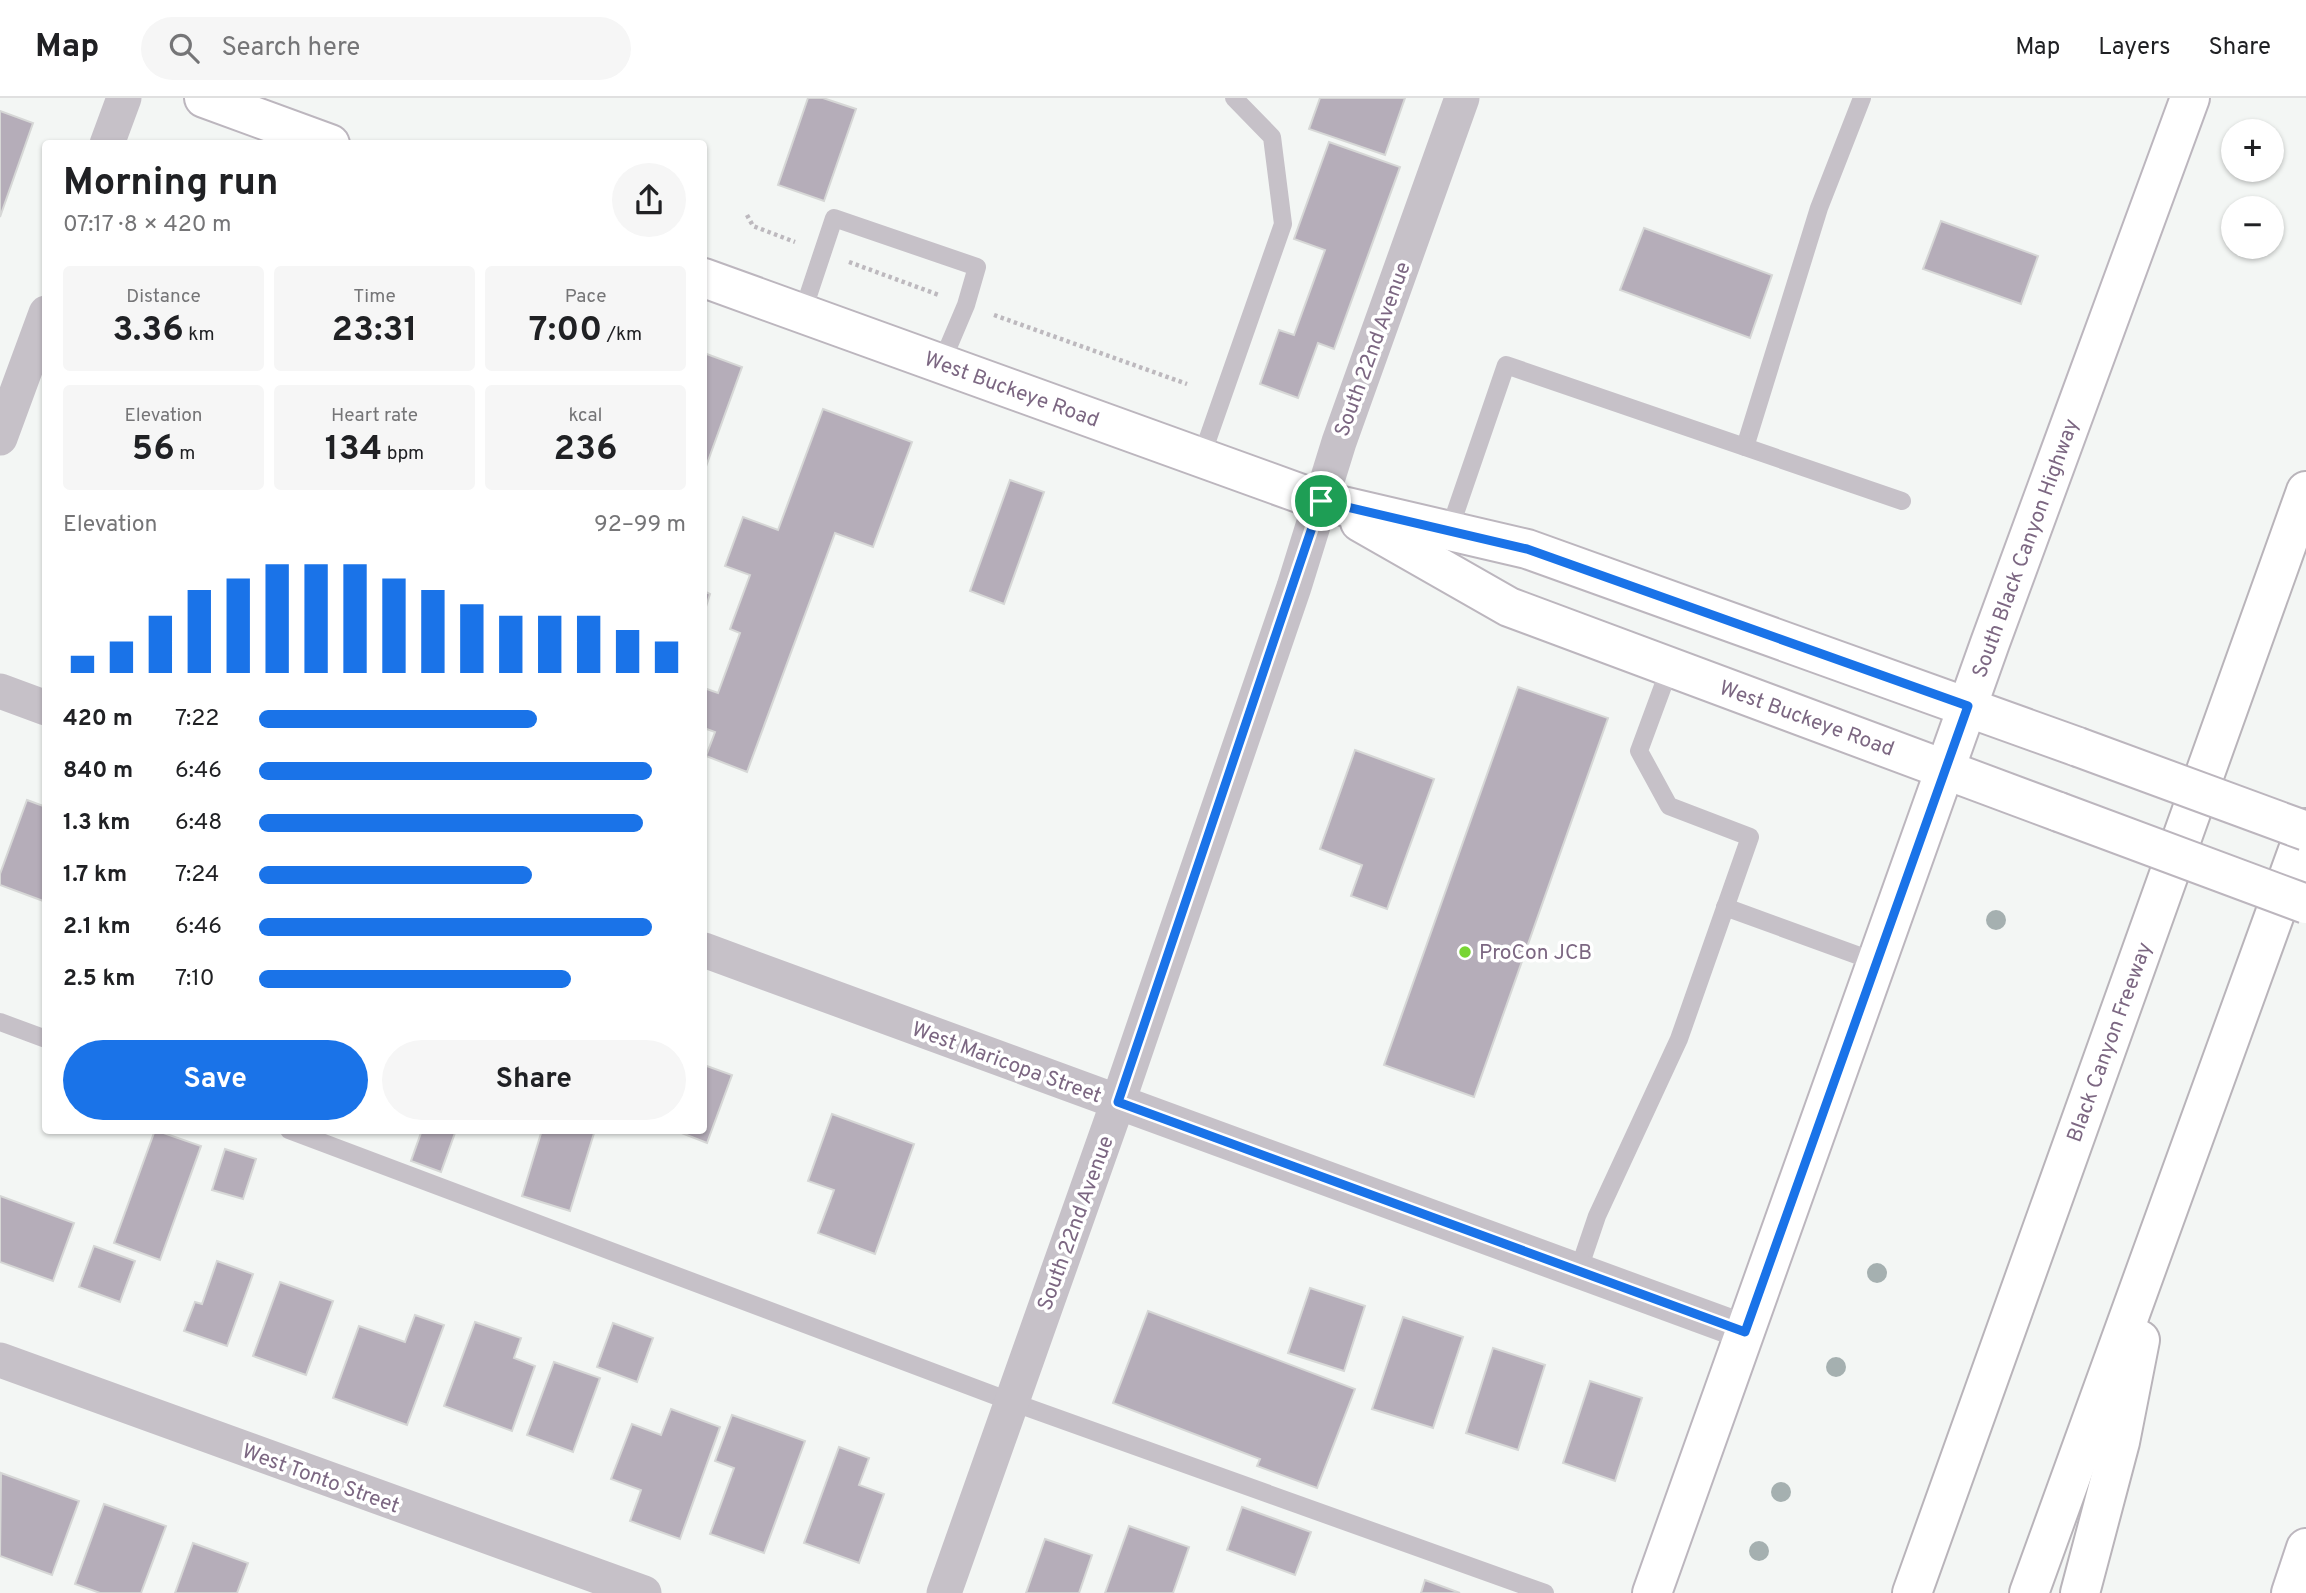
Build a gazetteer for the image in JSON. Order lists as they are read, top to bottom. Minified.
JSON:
{"streets":{"main road":["West Buckeye Road","South Black Canyon Highway","Black Canyon Freeway"],"street":["South 22nd Avenue","West Maricopa Street","West Tonto Street"]},"crossings":[["South 22nd Avenue","West Buckeye Road"],["South 22nd Avenue","West Maricopa Street"],["West Buckeye Road","South Black Canyon Highway"],["South Black Canyon Highway","West Maricopa Street"]],"places":["ProCon JCB"],"page":{"header":"Map","search":"Search here","nav":["Map","Layers","Share"],"map_buttons":["+","−"],"heading":["Morning run","07:17 · 8 × 420 m"],"stats":[["Distance","3.36 km"],["Time","23:31"],["Pace","7:00 /km"],["Elevation","56 m"],["Heart rate","134 bpm"],["kcal","236"]],"chart":["Elevation","92–99 m"],"list":[{"name":"420 m","note":"7:22"},{"name":"840 m","note":"6:46"},{"name":"1.3 km","note":"6:48"},{"name":"1.7 km","note":"7:24"},{"name":"2.1 km","note":"6:46"},{"name":"2.5 km","note":"7:10"}],"buttons":["Save","Share"]}}
